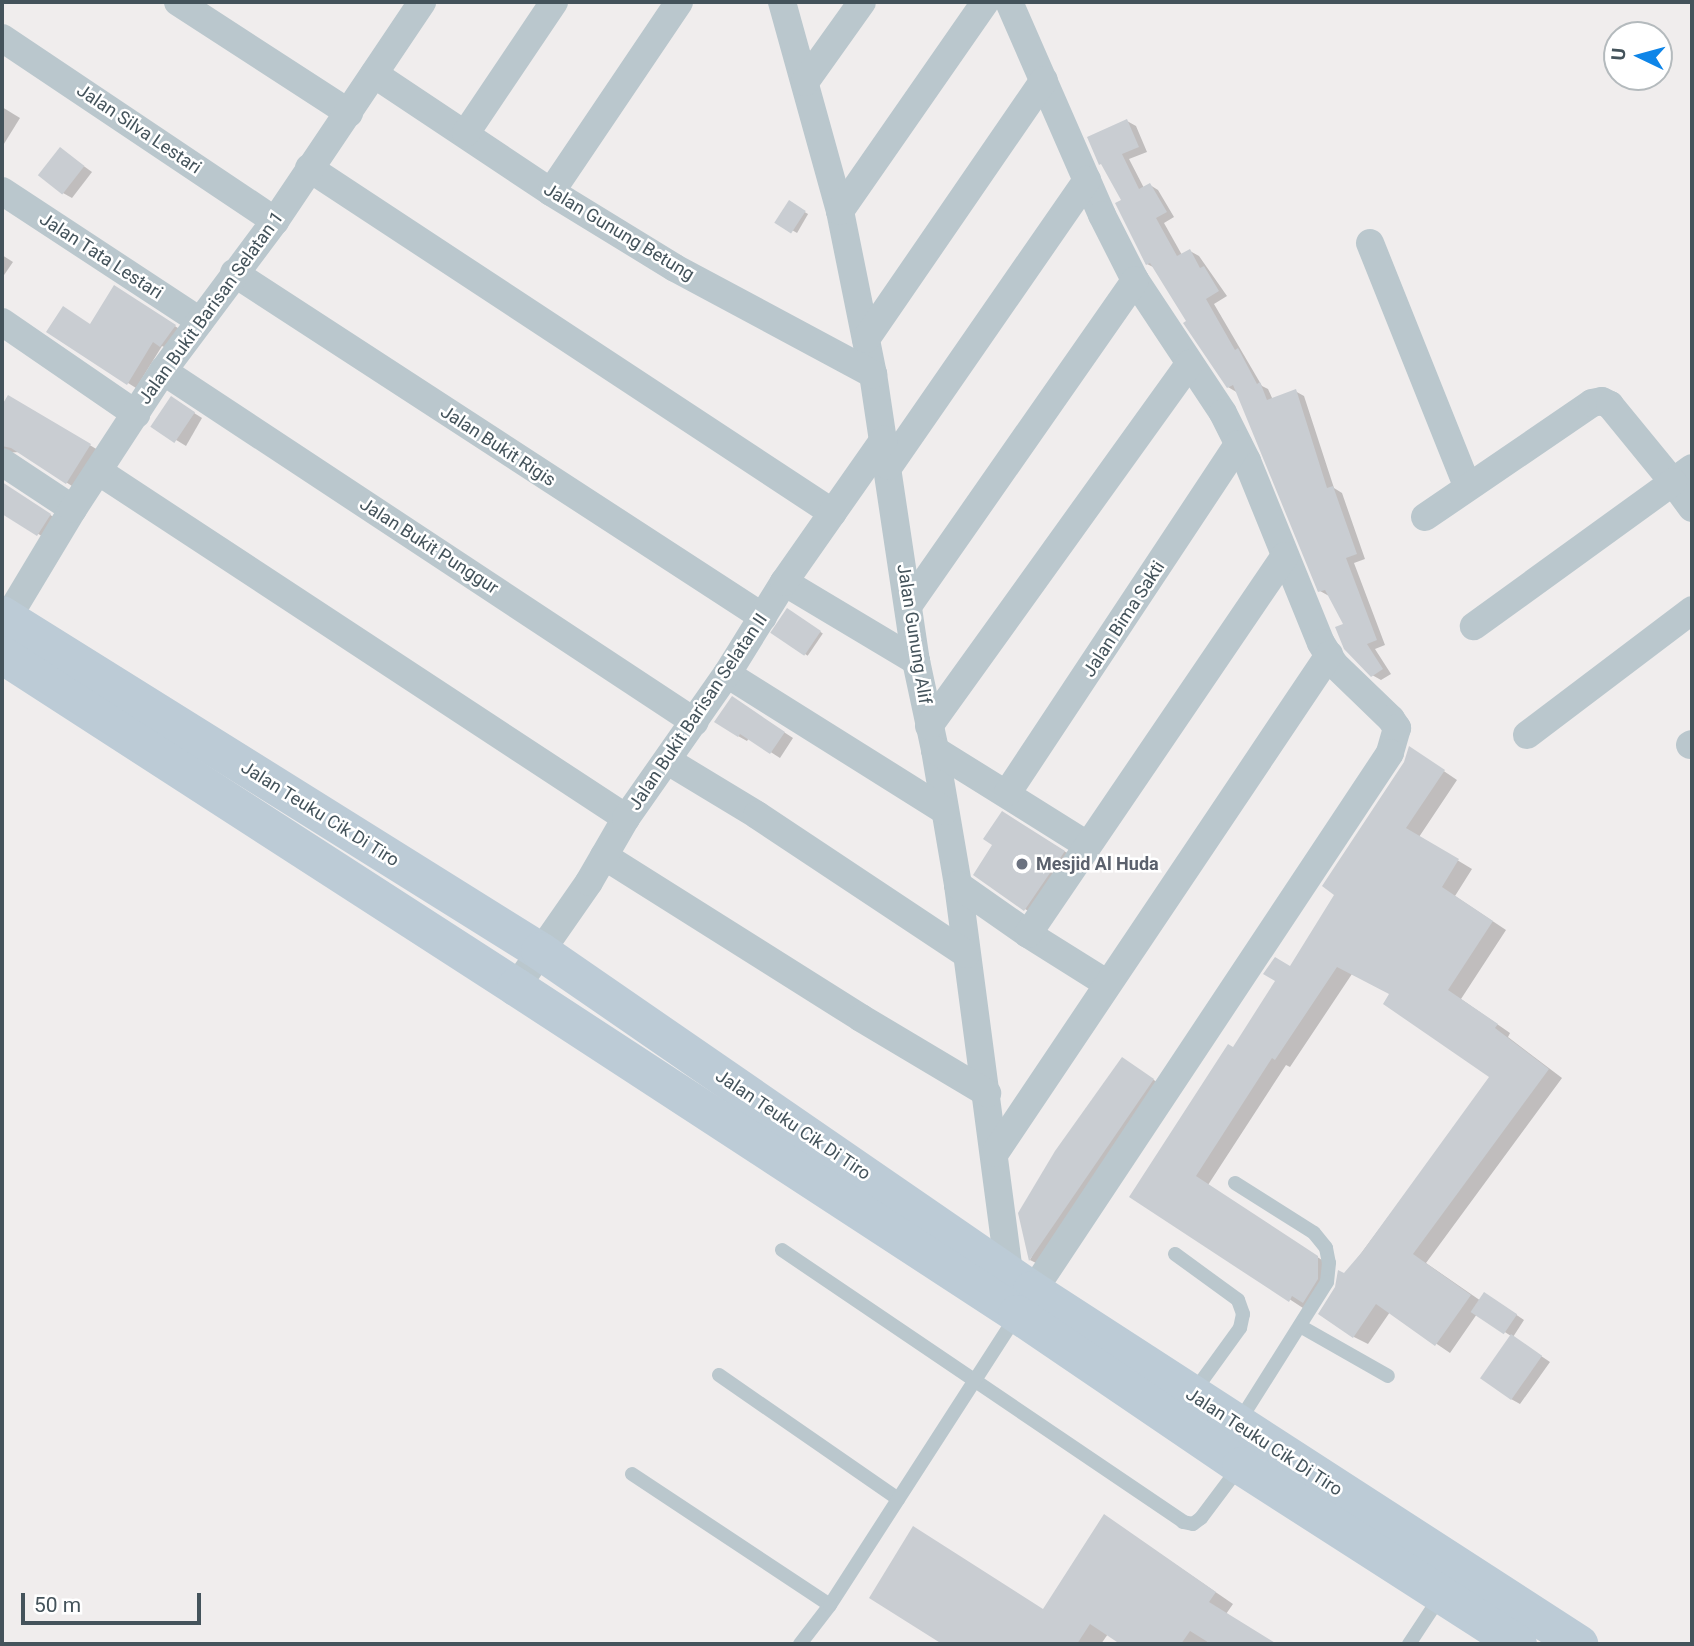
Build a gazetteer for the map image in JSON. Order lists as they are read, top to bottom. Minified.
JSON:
{"streets":{"street":["Jalan Silva Lestari","Jalan Gunung Betung","Jalan Tata Lestari","Jalan Bukit Barisan Selatan 1","Jalan Bukit Rigis","Jalan Bukit Punggur","Jalan Bima Sakti","Jalan Gunung Alif","Jalan Bukit Barisan Selatan II","Jalan Teuku Cik Di Tiro"]},"crossings":[["Jalan Silva Lestari","Jalan Bukit Barisan Selatan 1"],["Jalan Gunung Betung","Jalan Bukit Barisan Selatan 1"],["Jalan Gunung Betung","Jalan Gunung Alif"],["Jalan Tata Lestari","Jalan Bukit Barisan Selatan 1"],["Jalan Bukit Barisan Selatan 1","Jalan Bukit Rigis"],["Jalan Bukit Barisan Selatan 1","Jalan Bukit Punggur"],["Jalan Bukit Barisan Selatan 1","Jalan Teuku Cik Di Tiro"],["Jalan Bukit Rigis","Jalan Bukit Barisan Selatan II"],["Jalan Bukit Punggur","Jalan Bukit Barisan Selatan II"],["Jalan Gunung Alif","Jalan Bukit Barisan Selatan II"],["Jalan Gunung Alif","Jalan Teuku Cik Di Tiro"],["Jalan Bukit Barisan Selatan II","Jalan Teuku Cik Di Tiro"]],"places":["Mesjid Al Huda"],"scale_bar":"50 m","north":"left"}
